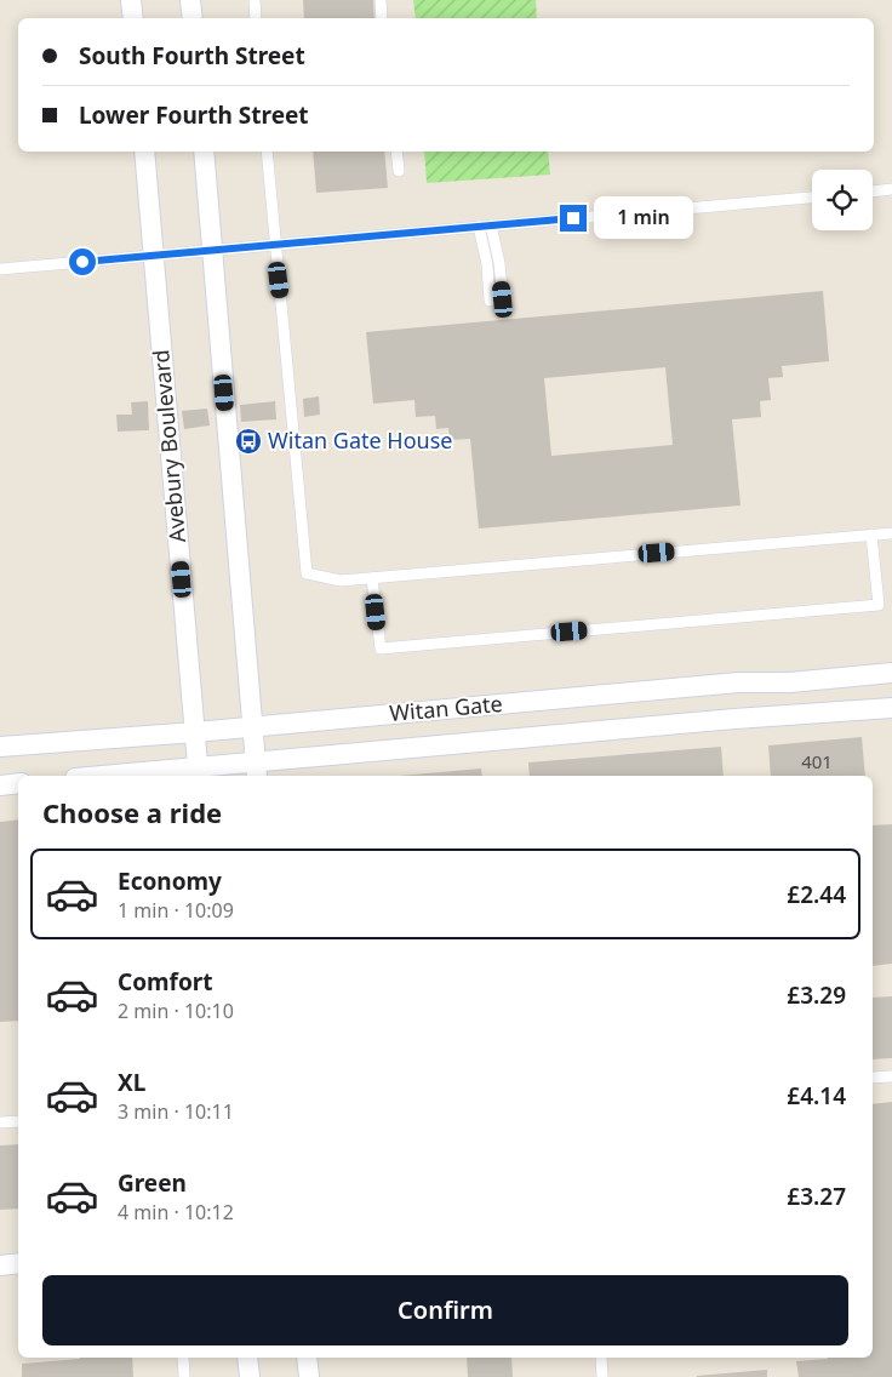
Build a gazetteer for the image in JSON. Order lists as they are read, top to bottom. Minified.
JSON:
{"streets":{"street":["Avebury Boulevard","Witan Gate"]},"crossings":[["Avebury Boulevard","Witan Gate"]],"places":{"bus stop":["Witan Gate House"]},"house_numbers":["401"],"page":{"banner":["South Fourth Street","Lower Fourth Street"],"bubble":"1 min","heading":"Choose a ride","list":[{"name":"Economy","note":"1 min · 10:09","value":"£2.44"},{"name":"Comfort","note":"2 min · 10:10","value":"£3.29"},{"name":"XL","note":"3 min · 10:11","value":"£4.14"},{"name":"Green","note":"4 min · 10:12","value":"£3.27"}],"buttons":"Confirm"}}
